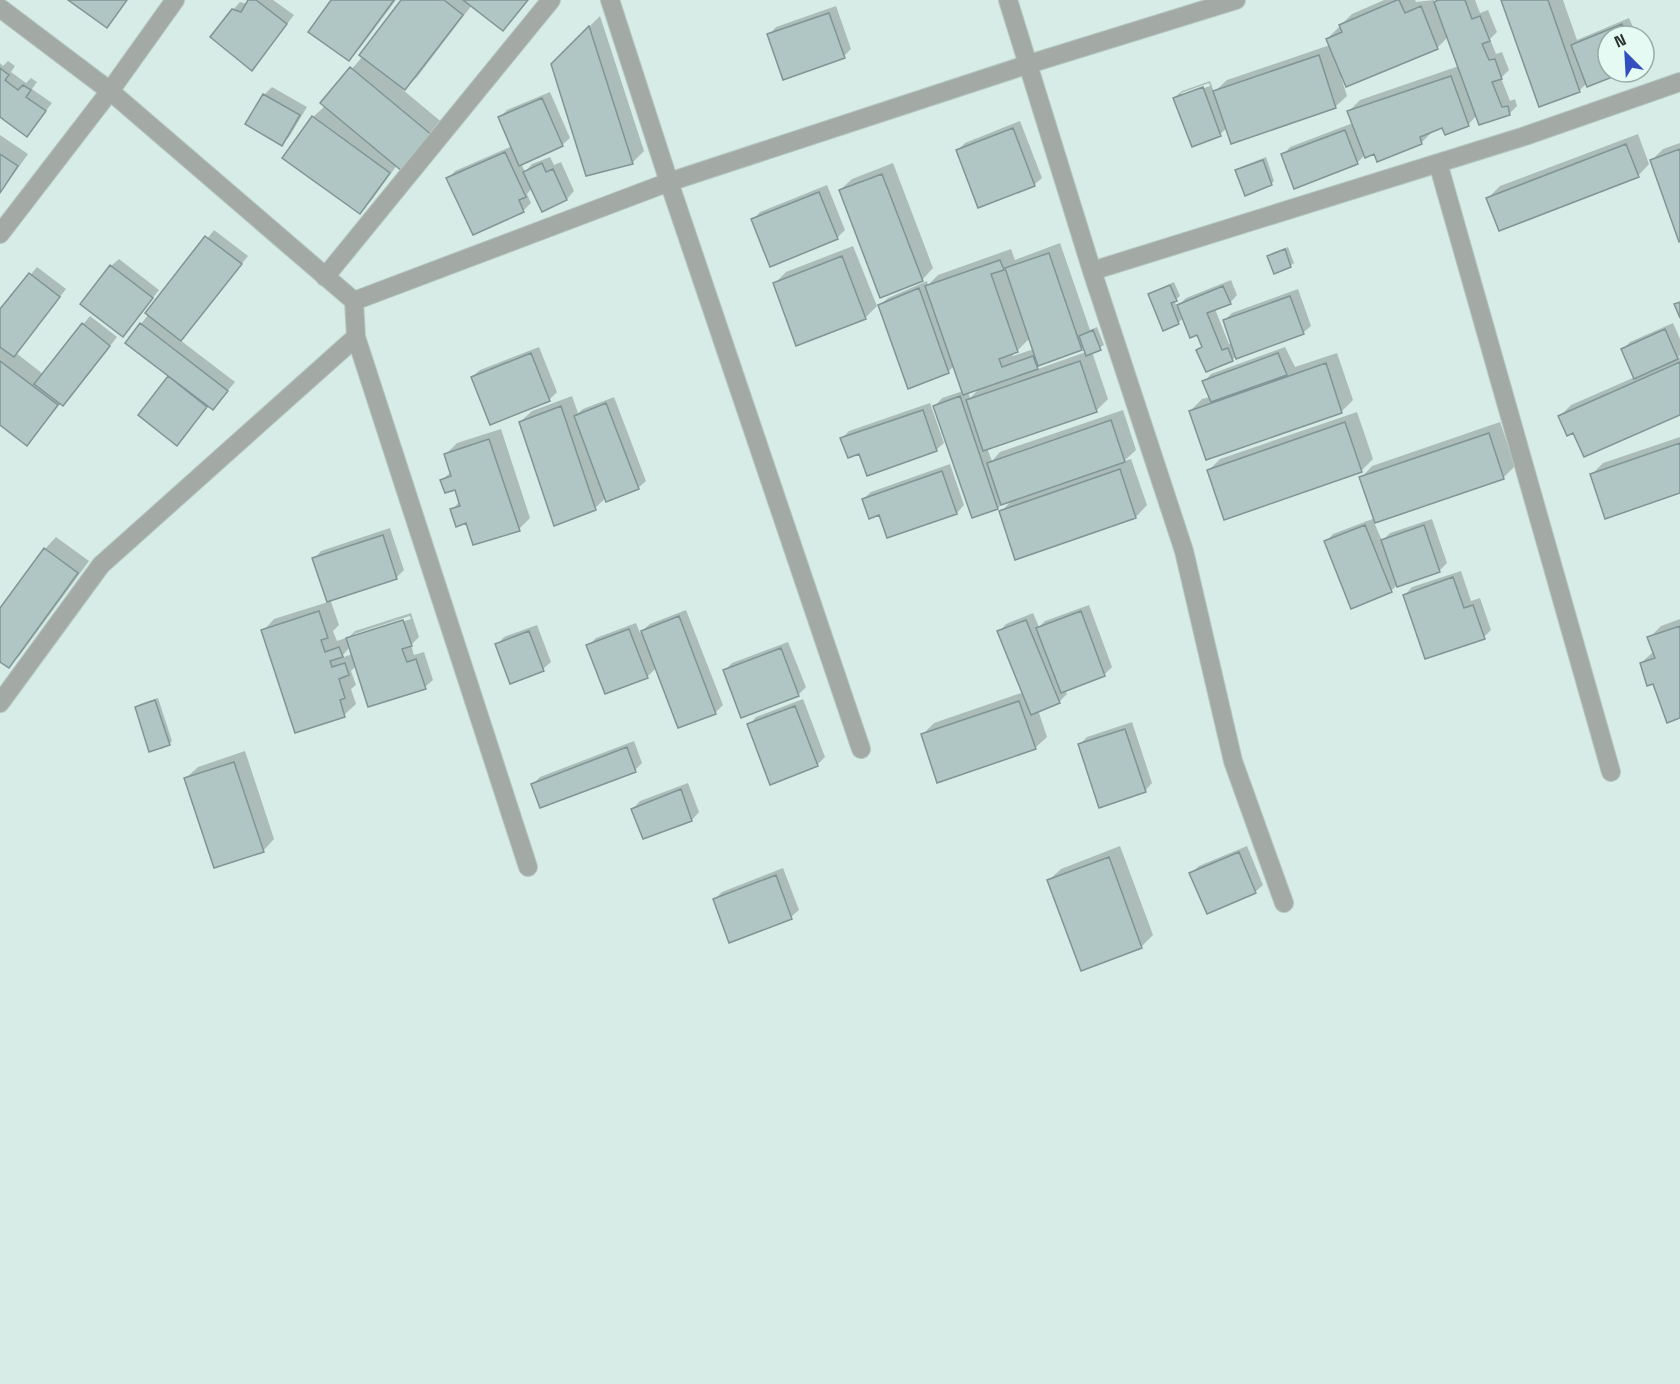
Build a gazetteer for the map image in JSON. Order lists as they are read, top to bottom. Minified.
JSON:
{"north":"top left"}
